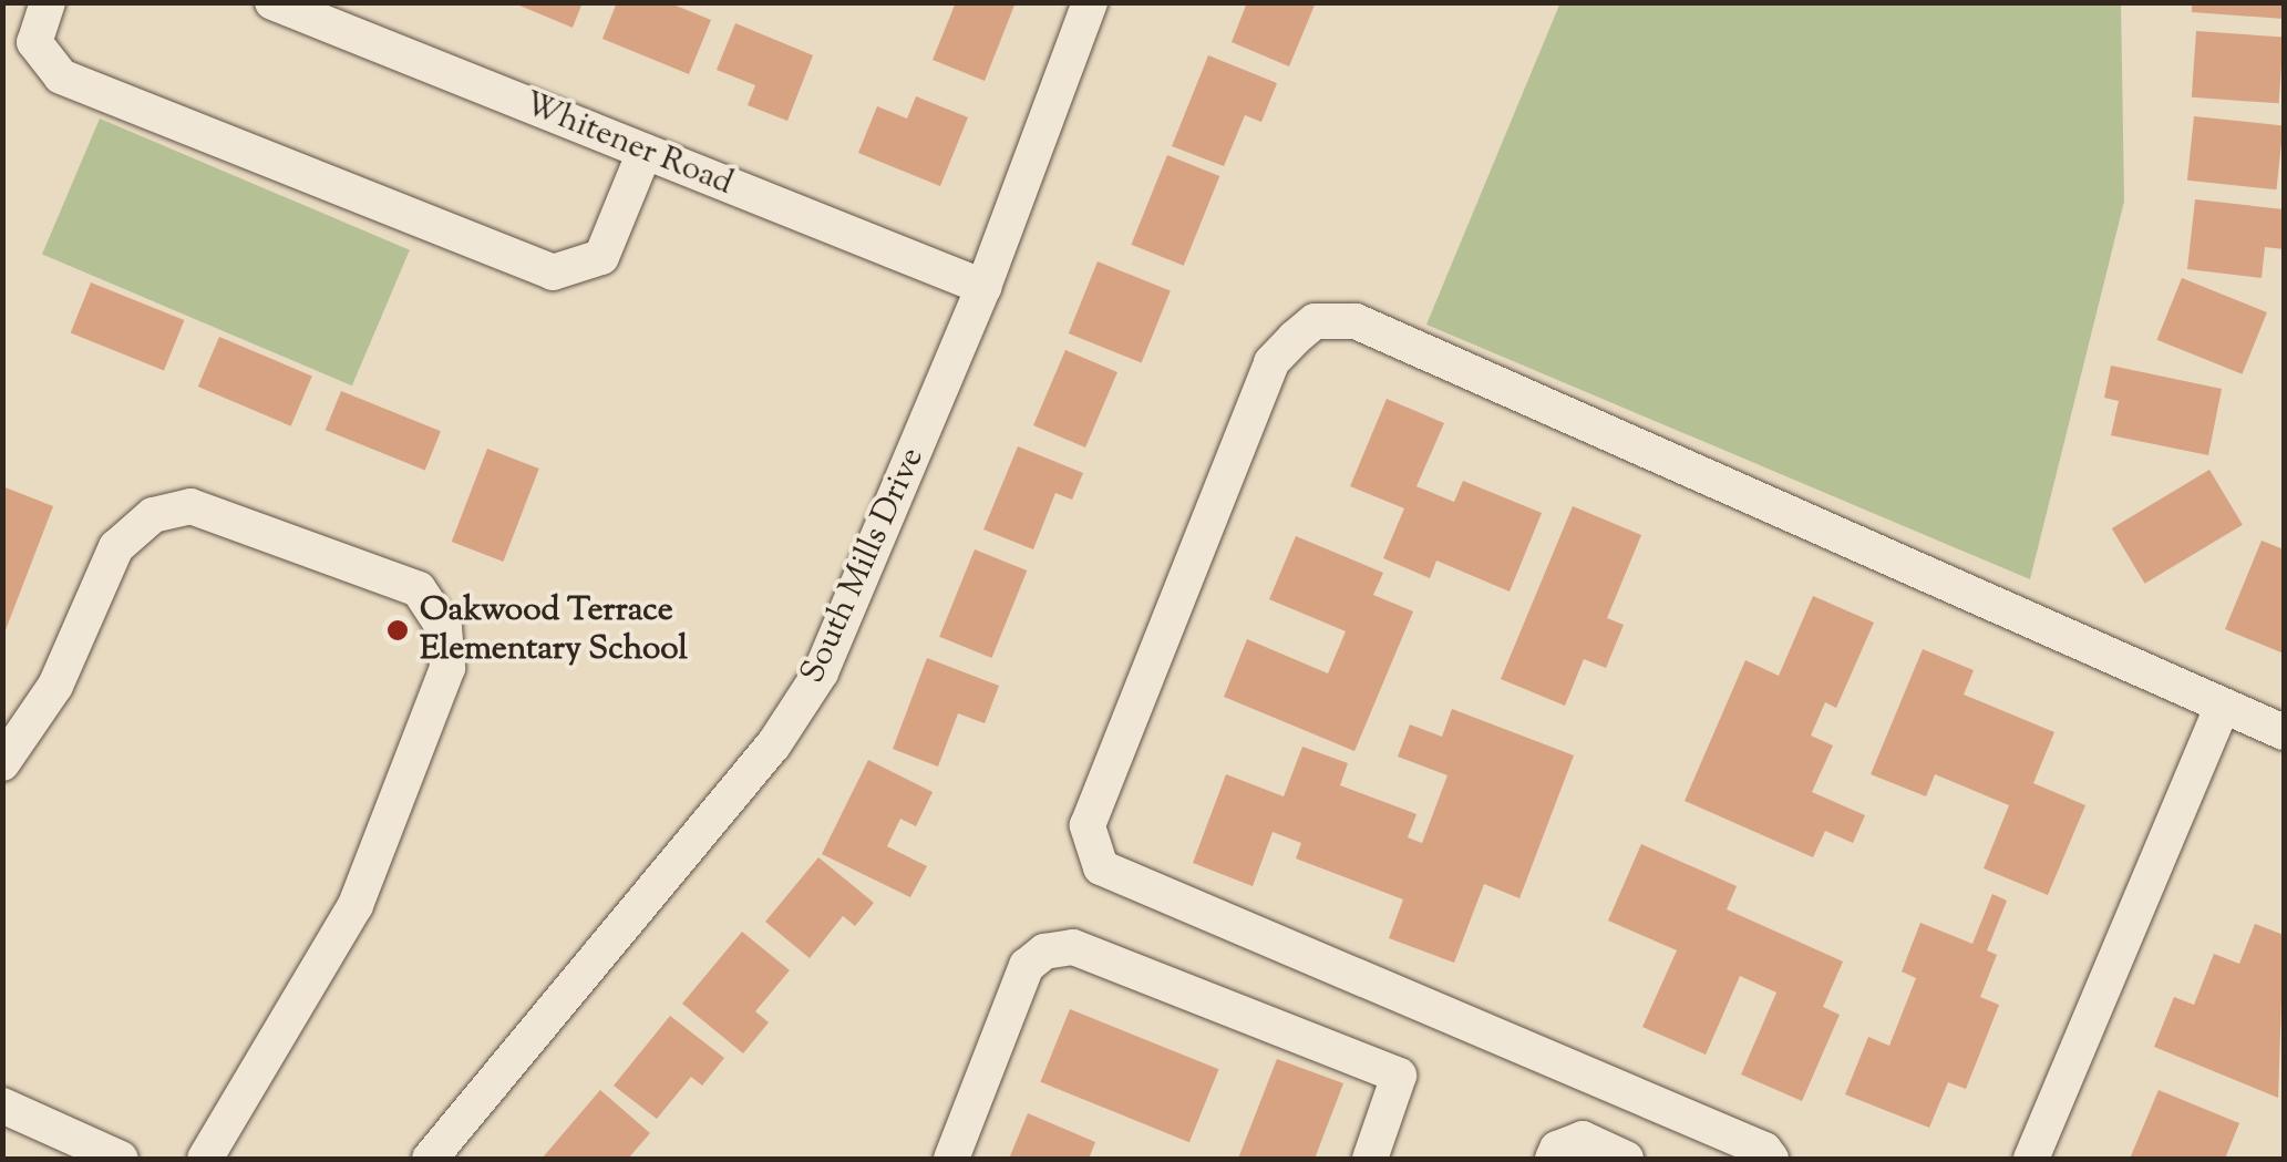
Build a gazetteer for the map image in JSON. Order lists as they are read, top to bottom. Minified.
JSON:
{"streets":{"street":["Whitener Road","South Mills Drive"]},"crossings":[["Whitener Road","South Mills Drive"]],"places":["Oakwood Terrace Elementary School"]}
